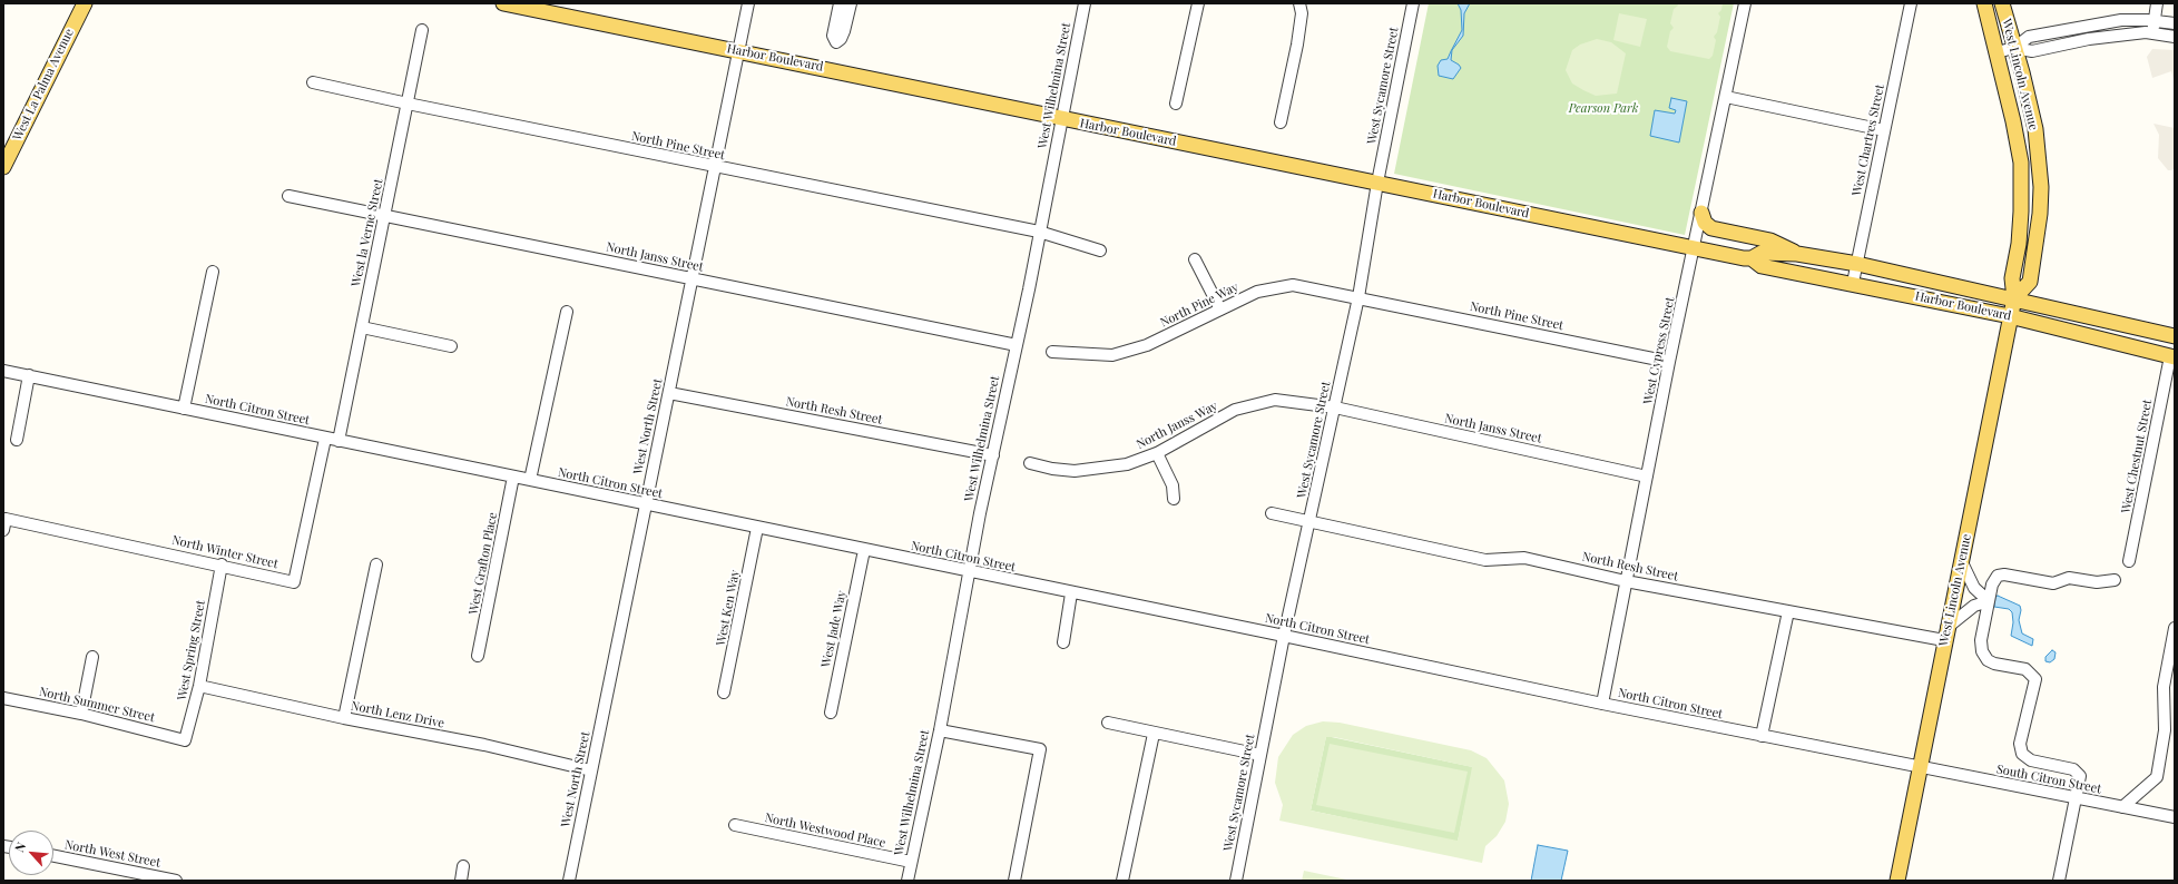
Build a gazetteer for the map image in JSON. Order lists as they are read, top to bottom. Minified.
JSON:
{"streets":{"main road":["Harbor Boulevard","West Lincoln Avenue","West La Palma Avenue"],"street":["West Wilhelmina Street","West Sycamore Street","West Chartres Street","North Pine Street","West la Verne Street","North Janss Street","North Pine Way","West Cypress Street","North Citron Street","North Resh Street","North Janss Way","West North Street","West Chestnut Street","North Winter Street","West Grafton Place","West Ken Way","West Jade Way","West Spring Street","North Summer Street","North Lenz Drive","South Citron Street","North Westwood Place","North West Street"]},"crossings":[["Harbor Boulevard","West Lincoln Avenue"],["Harbor Boulevard","West Wilhelmina Street"],["Harbor Boulevard","West Sycamore Street"],["Harbor Boulevard","West Chartres Street"],["Harbor Boulevard","West Cypress Street"],["Harbor Boulevard","West North Street"],["Harbor Boulevard","West Chestnut Street"],["West Lincoln Avenue","North Citron Street"],["West Lincoln Avenue","North Resh Street"],["West Lincoln Avenue","South Citron Street"],["West Wilhelmina Street","North Pine Street"],["West Wilhelmina Street","North Janss Street"],["West Wilhelmina Street","North Citron Street"],["West Wilhelmina Street","North Resh Street"],["West Wilhelmina Street","North Westwood Place"],["West Sycamore Street","North Pine Street"],["West Sycamore Street","North Janss Street"],["West Sycamore Street","North Pine Way"],["West Sycamore Street","North Citron Street"],["West Sycamore Street","North Resh Street"],["West Sycamore Street","North Janss Way"],["North Pine Street","West la Verne Street"],["North Pine Street","North Pine Way"],["North Pine Street","West Cypress Street"],["North Pine Street","West North Street"],["West la Verne Street","North Janss Street"],["West la Verne Street","North Citron Street"],["North Janss Street","West Cypress Street"],["North Janss Street","North Janss Way"],["North Janss Street","West North Street"],["West Cypress Street","North Citron Street"],["West Cypress Street","North Resh Street"],["North Citron Street","West North Street"],["North Citron Street","North Winter Street"],["North Citron Street","West Grafton Place"],["North Citron Street","West Ken Way"],["North Citron Street","West Jade Way"],["North Citron Street","South Citron Street"],["North Resh Street","West North Street"],["West North Street","North Lenz Drive"],["North Winter Street","West Spring Street"],["West Spring Street","North Summer Street"],["West Spring Street","North Lenz Drive"]],"parks":["Pearson Park"],"north":"top left"}
